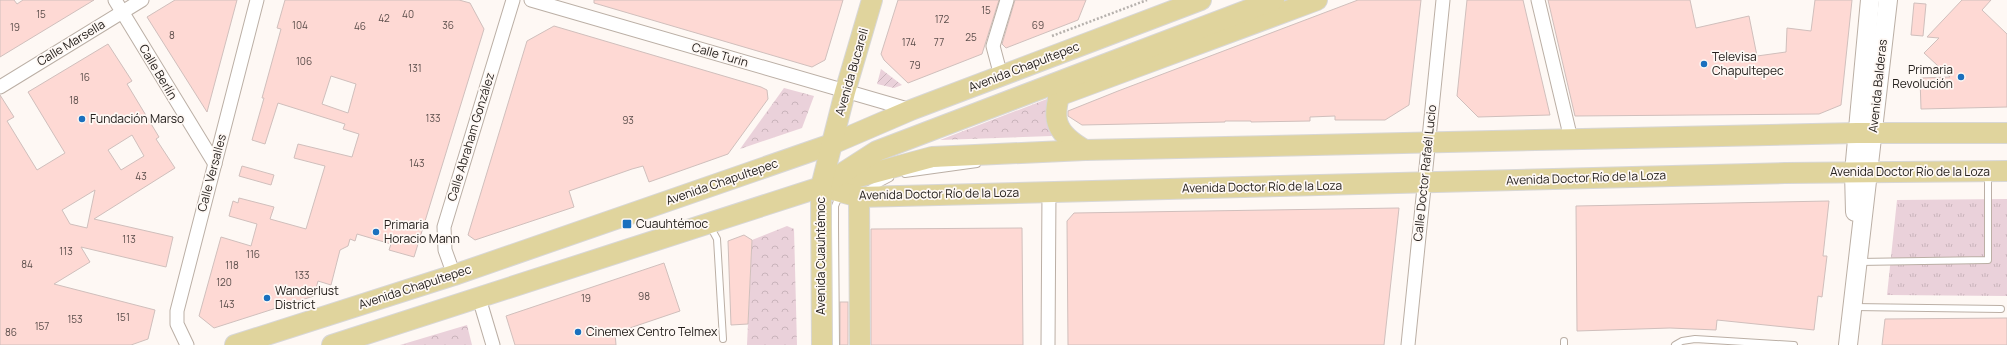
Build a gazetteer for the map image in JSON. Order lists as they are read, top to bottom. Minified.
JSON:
{"streets":{"main road":["Avenida Chapultepec","Avenida Bucareli","Avenida Balderas","Avenida Doctor Río de la Loza","Avenida Cuauhtémoc"],"street":["Calle Marsella","Calle Turin","Calle Berlín","Calle Abraham González","Calle Versalles","Calle Doctor Rafaél Lucio"]},"crossings":[["Calle Marsella","Calle Berlín"],["Calle Turin","Avenida Chapultepec"],["Calle Turin","Avenida Bucareli"],["Avenida Chapultepec","Avenida Bucareli"],["Avenida Chapultepec","Calle Abraham González"],["Avenida Chapultepec","Avenida Cuauhtémoc"],["Calle Berlín","Calle Versalles"],["Avenida Bucareli","Avenida Cuauhtémoc"],["Avenida Balderas","Avenida Doctor Río de la Loza"],["Avenida Doctor Río de la Loza","Calle Doctor Rafaél Lucio"],["Avenida Doctor Río de la Loza","Avenida Cuauhtémoc"]],"places":{"other":["Televisa Chapultepec","Primaria Revolución","Fundación Marso","Primaria Horacio Mann","Wanderlust District","Cinemex Centro Telmex"],"transit":["Cuauhtémoc"]},"house_numbers":["15","15","40","42","172","104","36","69","46","19","8","25","174","77","106","79","131","16","18","133","93","143","43","113","113","116","84","118","133","120","98","19","143","151","153","157","86"]}
